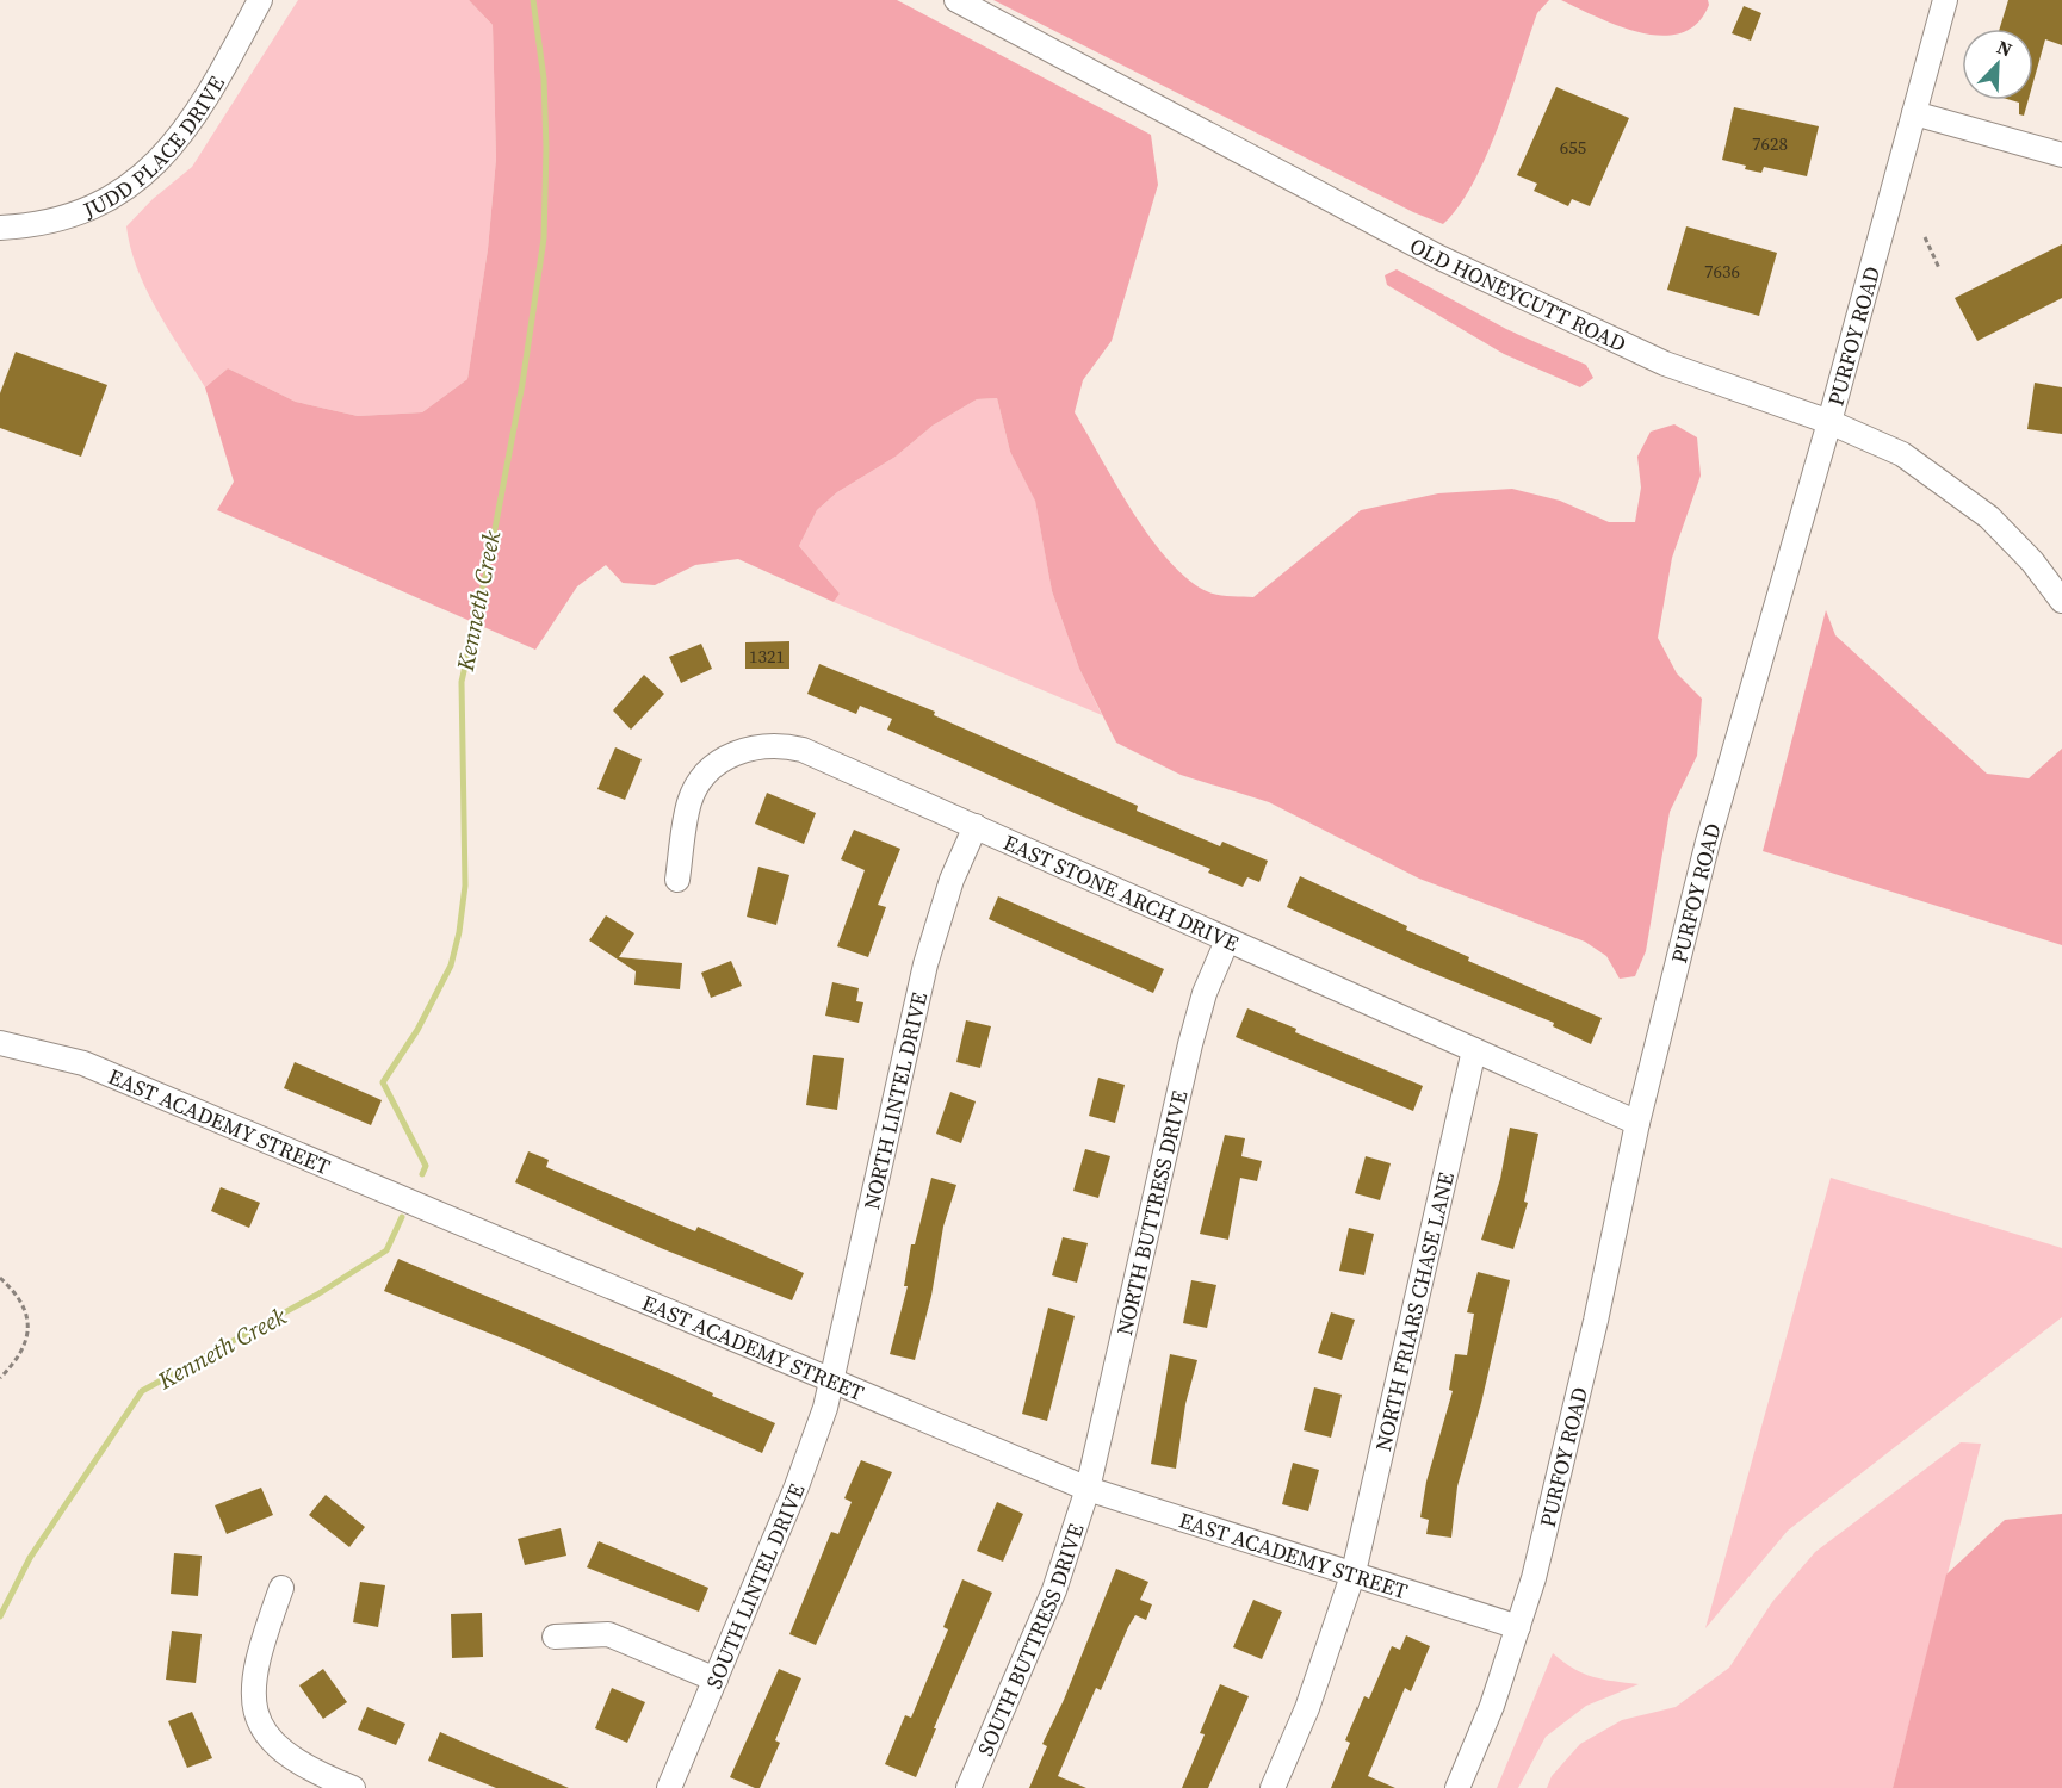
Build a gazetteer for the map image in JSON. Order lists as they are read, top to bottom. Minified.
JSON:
{"streets":{"street":["JUDD PLACE DRIVE","OLD HONEYCUTT ROAD","PURFOY ROAD","EAST STONE ARCH DRIVE","NORTH LINTEL DRIVE","EAST ACADEMY STREET","NORTH BUTTRESS DRIVE","NORTH FRIARS CHASE LANE","SOUTH LINTEL DRIVE","SOUTH BUTTRESS DRIVE"]},"crossings":[["OLD HONEYCUTT ROAD","PURFOY ROAD"],["PURFOY ROAD","EAST STONE ARCH DRIVE"],["PURFOY ROAD","EAST ACADEMY STREET"],["EAST STONE ARCH DRIVE","NORTH LINTEL DRIVE"],["EAST STONE ARCH DRIVE","NORTH BUTTRESS DRIVE"],["EAST STONE ARCH DRIVE","NORTH FRIARS CHASE LANE"],["NORTH LINTEL DRIVE","EAST ACADEMY STREET"],["NORTH LINTEL DRIVE","SOUTH LINTEL DRIVE"],["EAST ACADEMY STREET","NORTH BUTTRESS DRIVE"],["EAST ACADEMY STREET","NORTH FRIARS CHASE LANE"],["EAST ACADEMY STREET","SOUTH LINTEL DRIVE"],["EAST ACADEMY STREET","SOUTH BUTTRESS DRIVE"],["NORTH BUTTRESS DRIVE","SOUTH BUTTRESS DRIVE"]],"water":["Kenneth Creek"],"house_numbers":["7628","655","7636","1321"],"north":"top right"}
